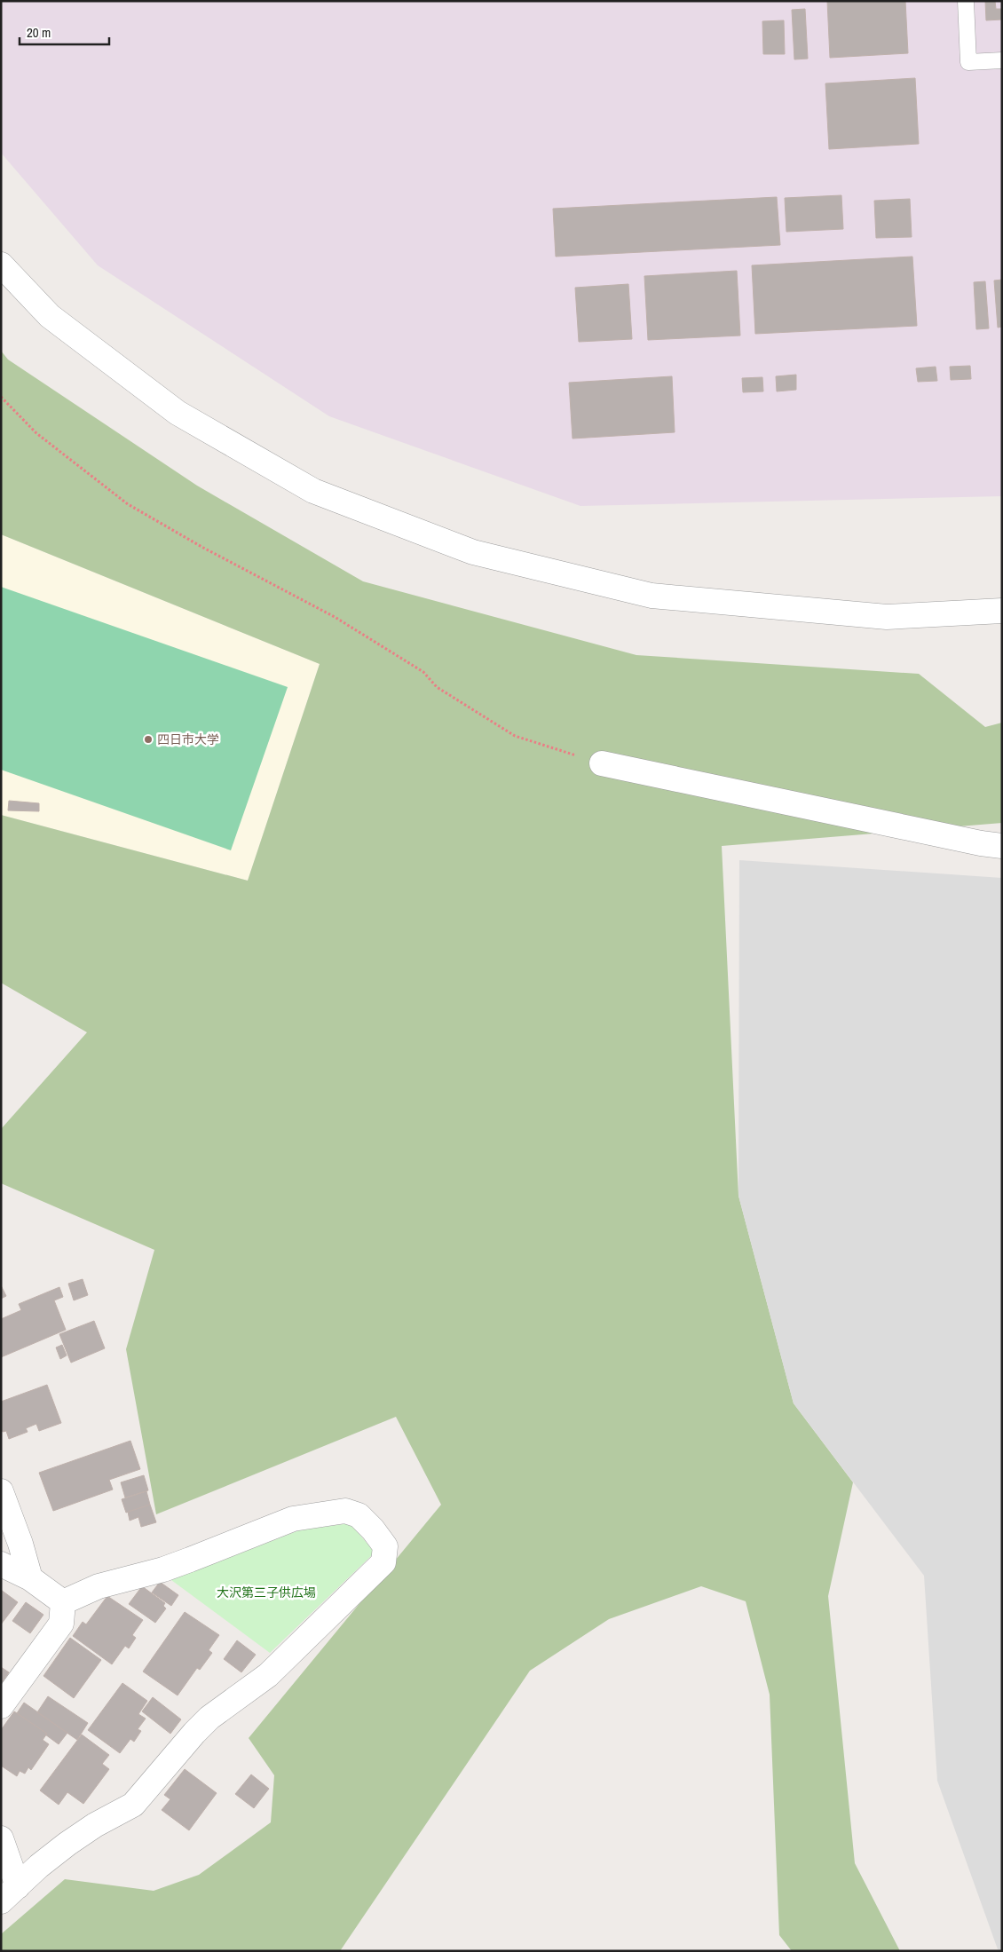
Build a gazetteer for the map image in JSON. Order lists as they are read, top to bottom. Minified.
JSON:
{"parks":["大沢第三子供広場"],"places":["四日市大学"],"scale_bar":"20 m"}
